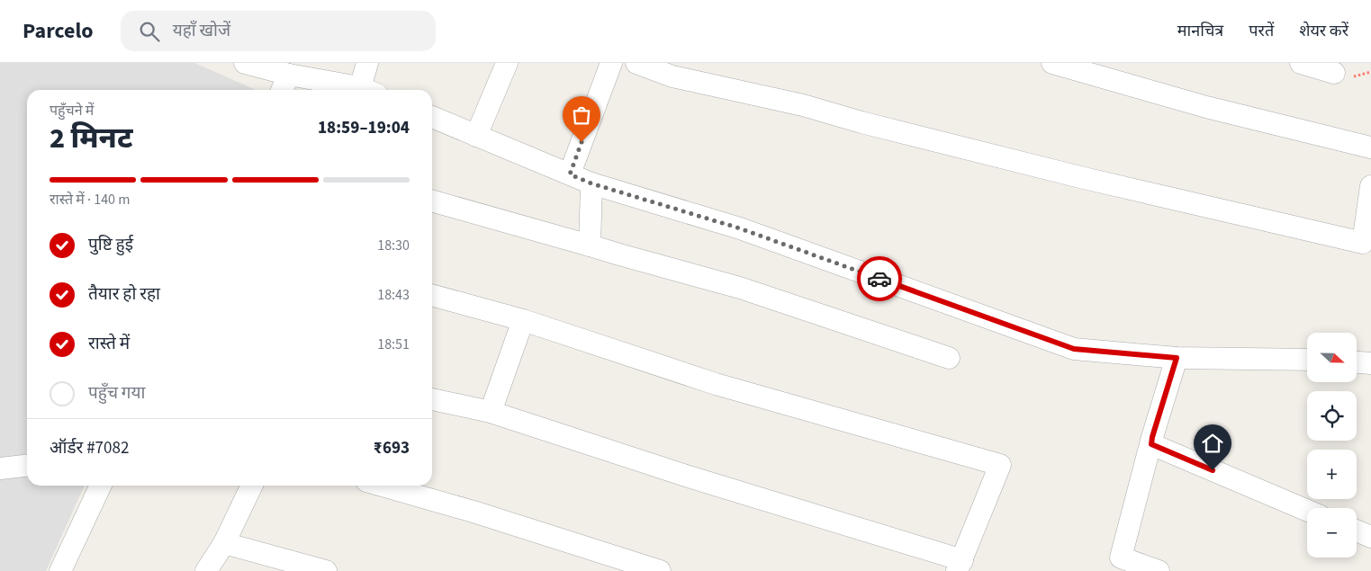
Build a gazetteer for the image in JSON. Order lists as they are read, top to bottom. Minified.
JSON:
{"north":"right","page":{"header":"Parcelo","search":"यहाँ खोजें","nav":["मानचित्र","परतें","शेयर करें"],"heading":["2 मिनट","पहुँचने में","18:59–19:04"],"panel":["ऑर्डर #7082","₹693"],"bar":"रास्ते में · 140 m","list":[["पुष्टि हुई","18:30"],["तैयार हो रहा","18:43"],["रास्ते में","18:51"],"पहुँच गया"],"map_buttons":["+","−"]}}
